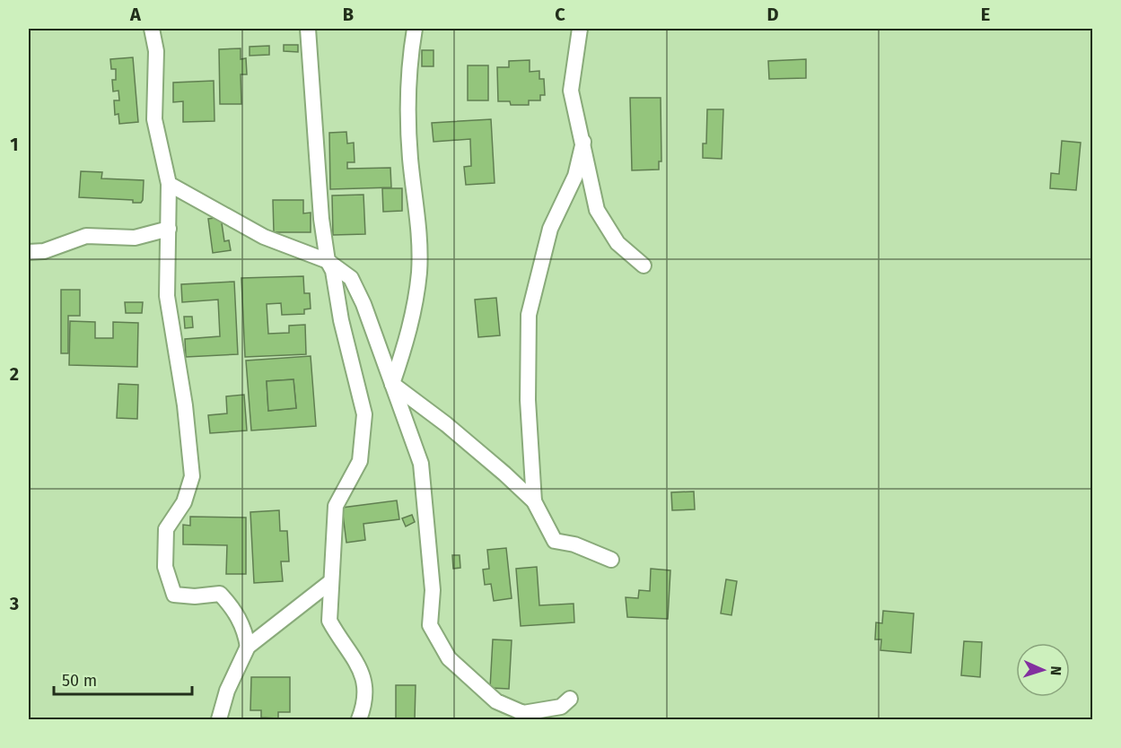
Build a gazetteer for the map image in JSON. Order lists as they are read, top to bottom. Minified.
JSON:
{"scale_bar":"50 m","north":"right","grid":{"columns":["A","B","C","D","E"],"rows":["1","2","3"]}}
